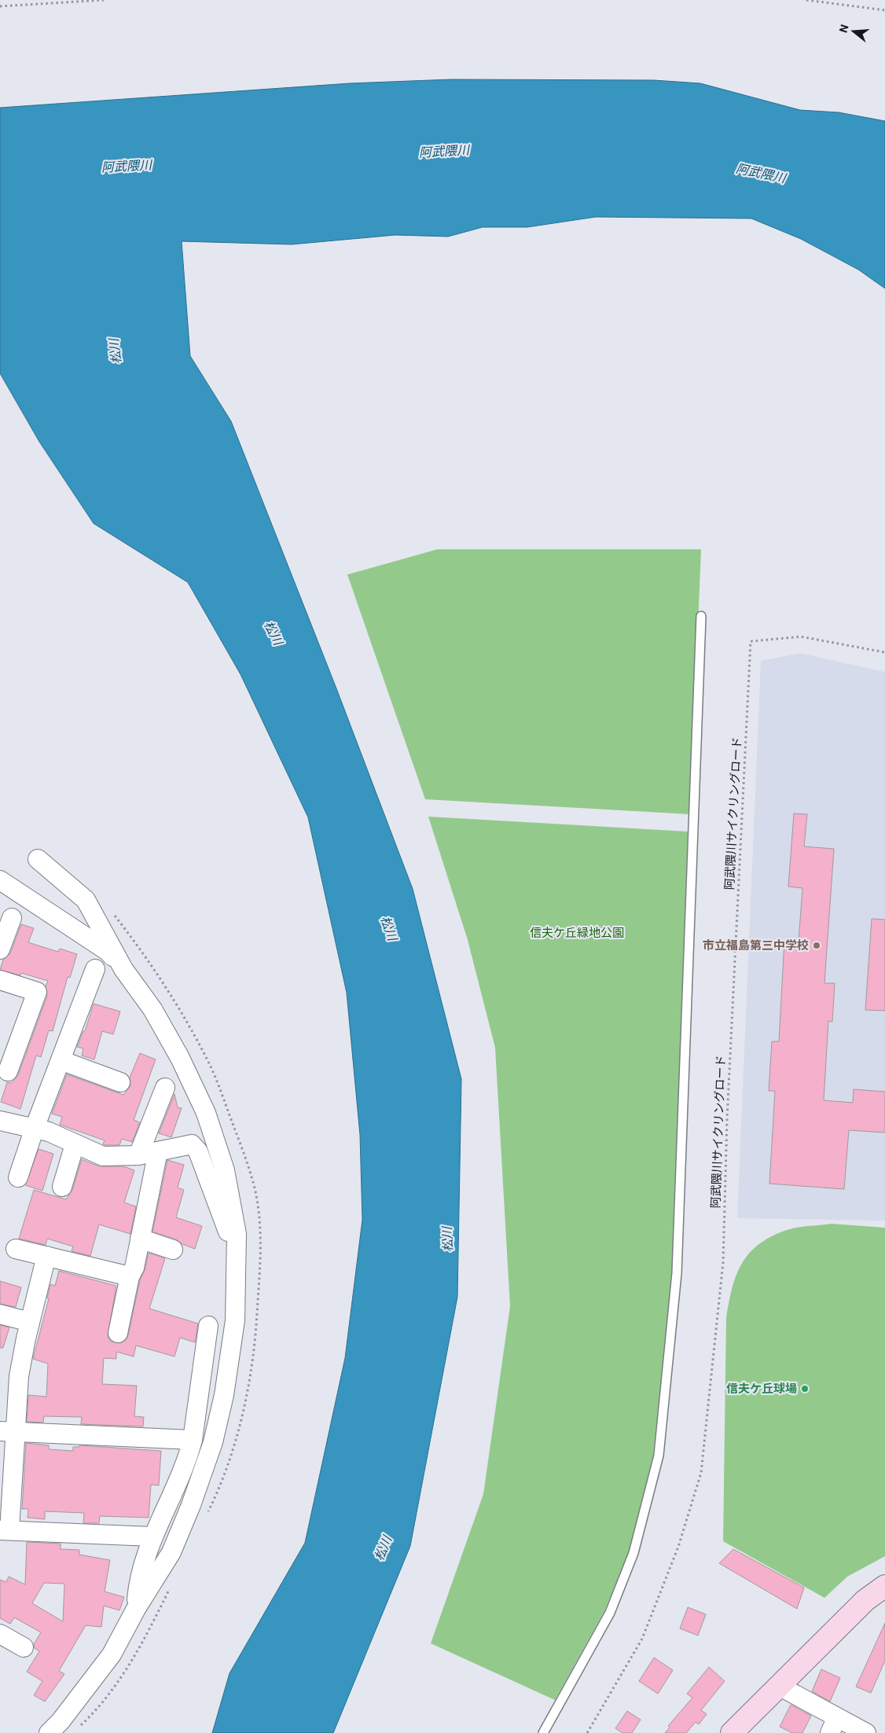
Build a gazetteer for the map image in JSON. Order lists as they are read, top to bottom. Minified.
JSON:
{"streets":{"path":["阿武隈川サイクリングロード"]},"water":["阿武隈川","松川"],"parks":["信夫ケ丘緑地公園"],"places":["市立福島第三中学校","信夫ケ丘球場"],"north":"left"}
